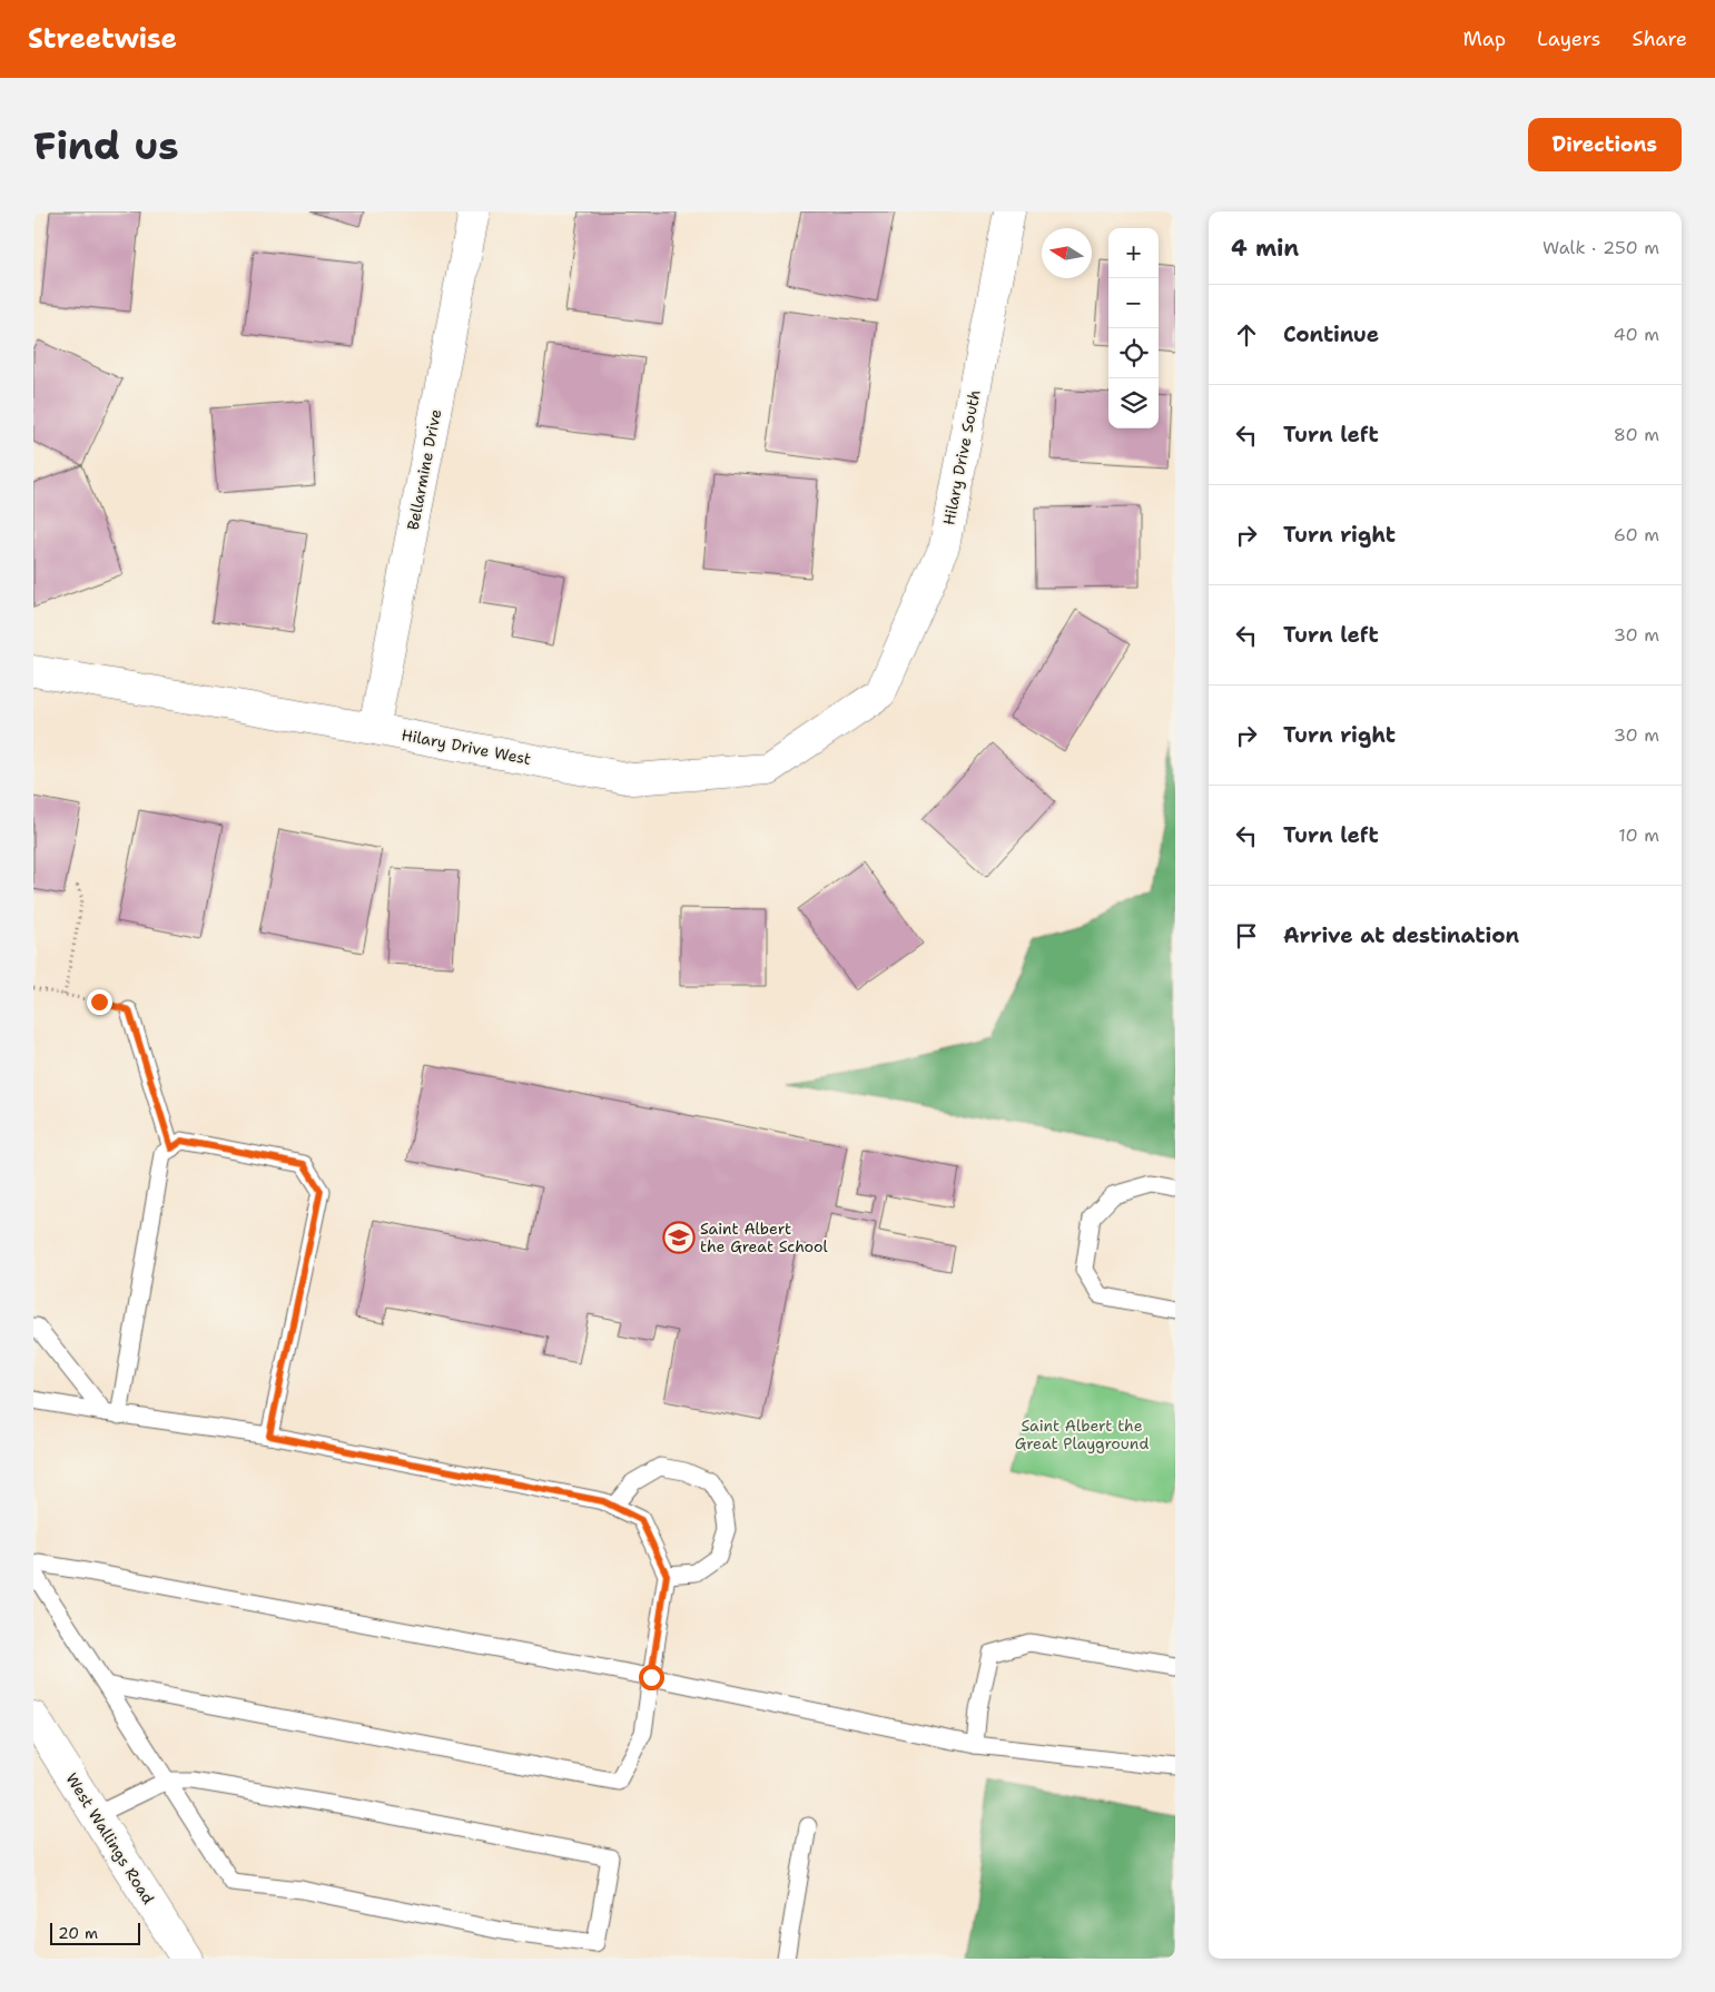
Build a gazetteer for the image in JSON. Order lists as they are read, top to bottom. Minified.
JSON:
{"streets":{"street":["Hilary Drive South","Bellarmine Drive","Hilary Drive West","West Wallings Road"]},"crossings":[["Hilary Drive South","Hilary Drive West"],["Bellarmine Drive","Hilary Drive West"]],"parks":["Saint Albert the Great Playground"],"places":{"school or university":["Saint Albert the Great School"]},"scale_bar":"20 m","north":"left","page":{"header":"Streetwise","nav":["Map","Layers","Share"],"buttons":"Directions","title":"Find us","heading":["4 min","Walk · 250 m"],"map_buttons":["+","−"],"list":[["Continue","40 m"],["Turn left","80 m"],["Turn right","60 m"],["Turn left","30 m"],["Turn right","30 m"],["Turn left","10 m"],"Arrive at destination"],"scale":"20 m"}}
